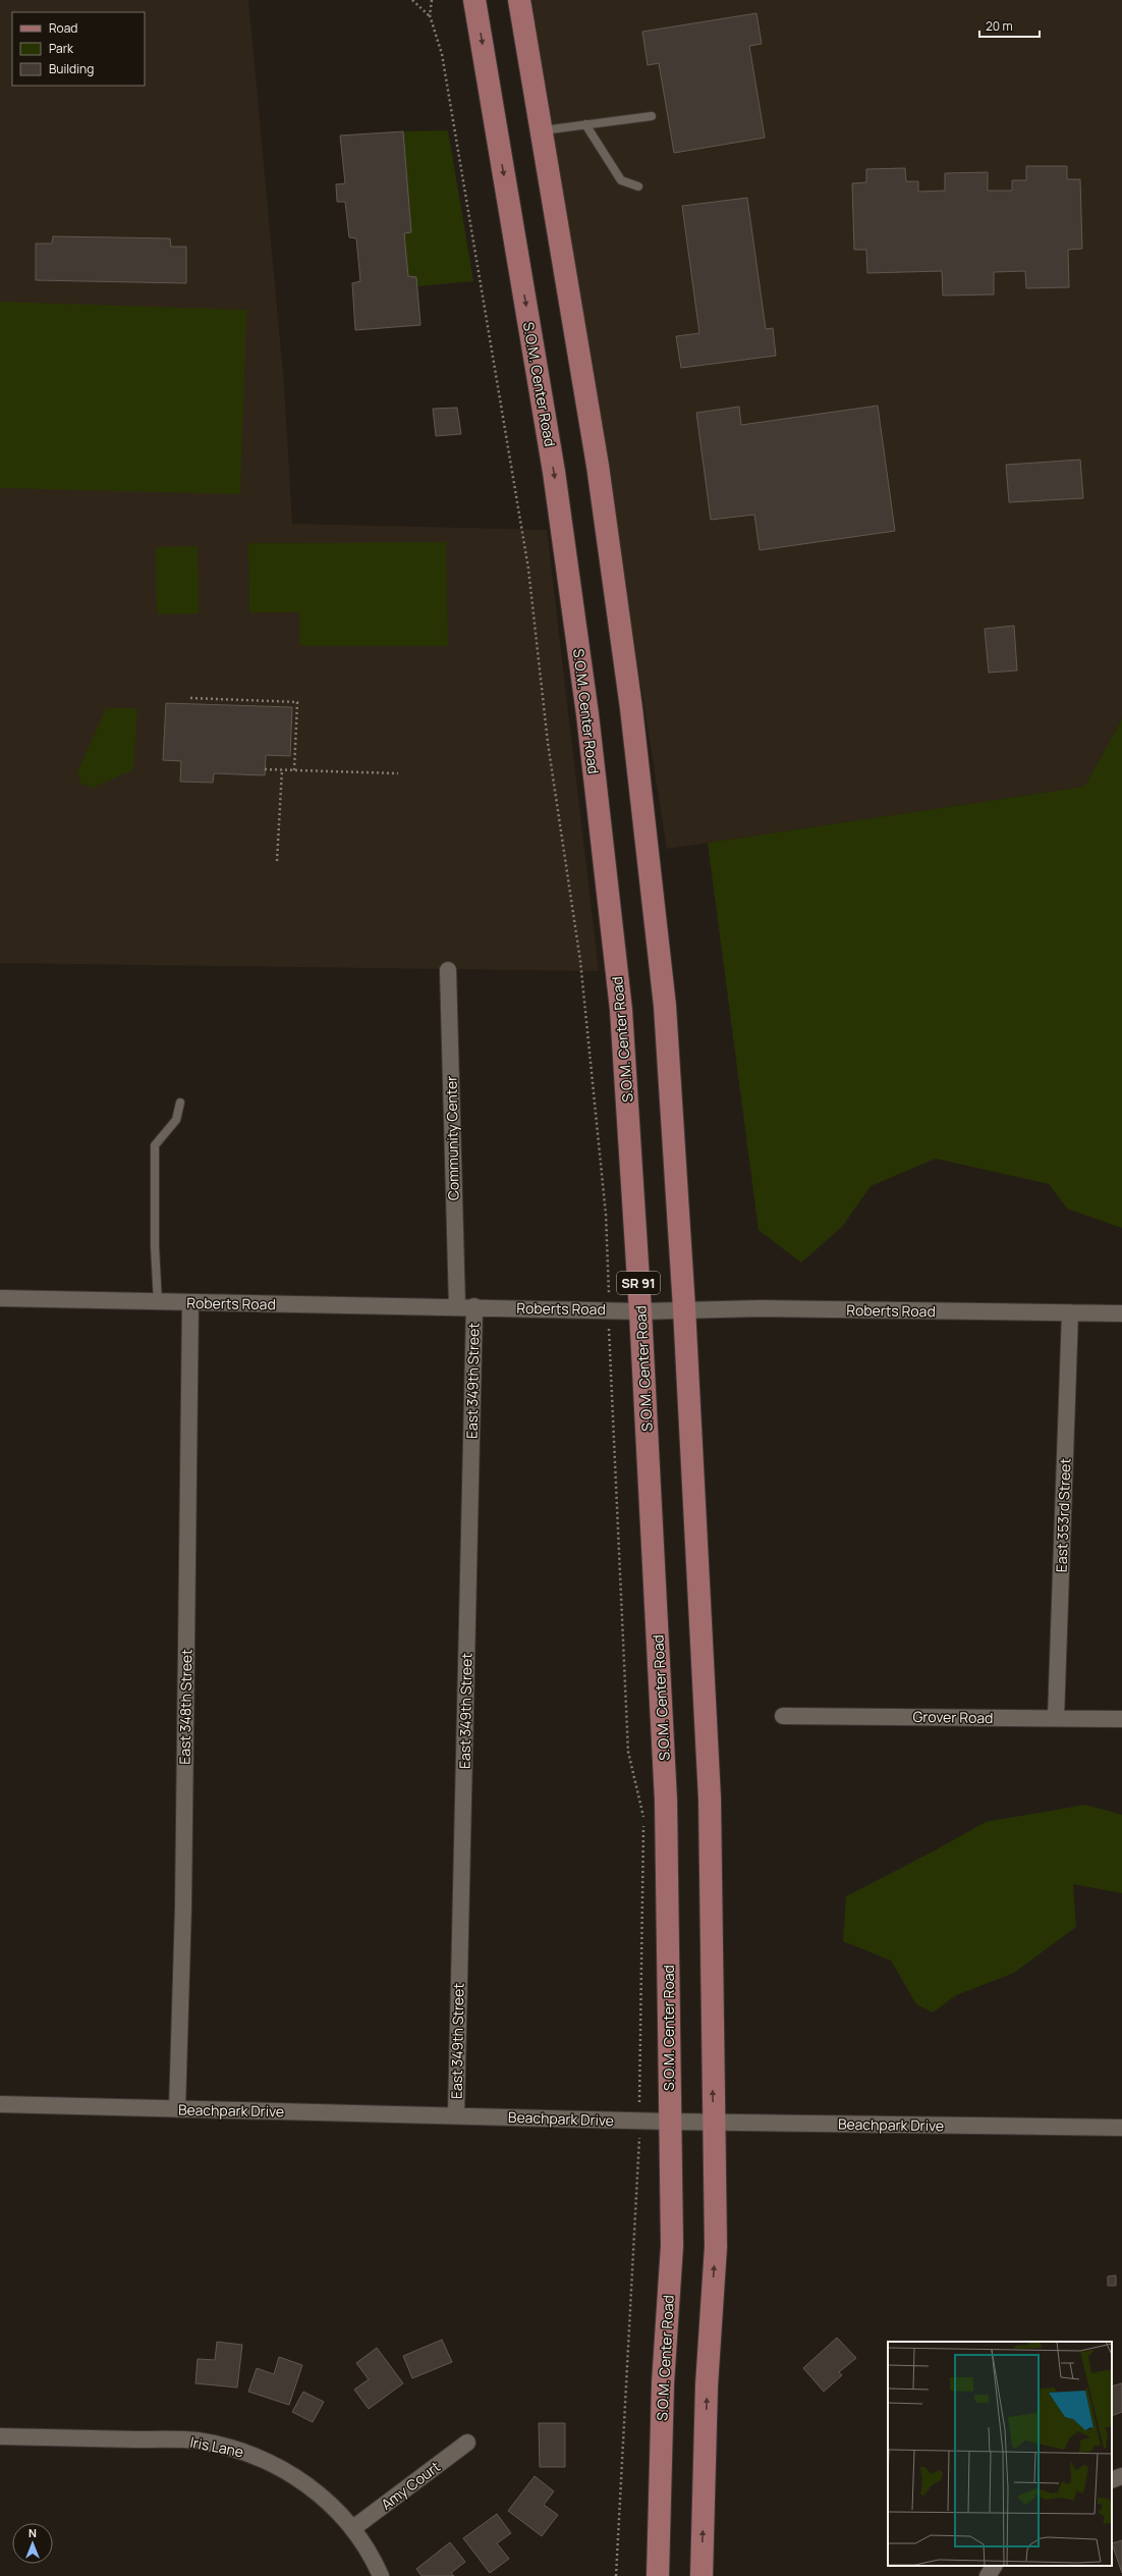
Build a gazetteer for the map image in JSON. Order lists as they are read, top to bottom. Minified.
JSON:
{"streets":{"main road":["S.O.M. Center Road","SR 91"],"street":["Community Center","Roberts Road","East 349th Street","East 353rd Street","East 348th Street","Grover Road","Beachpark Drive","Iris Lane","Amy Court"]},"crossings":[["S.O.M. Center Road","Roberts Road"],["S.O.M. Center Road","Beachpark Drive"],["Community Center","Roberts Road"],["Roberts Road","East 349th Street"],["Roberts Road","East 353rd Street"],["Roberts Road","East 348th Street"],["East 349th Street","Beachpark Drive"],["East 353rd Street","Grover Road"],["East 348th Street","Beachpark Drive"],["Iris Lane","Amy Court"]],"legend":["Road","Park","Building"],"scale_bar":"20 m","north":"top"}
